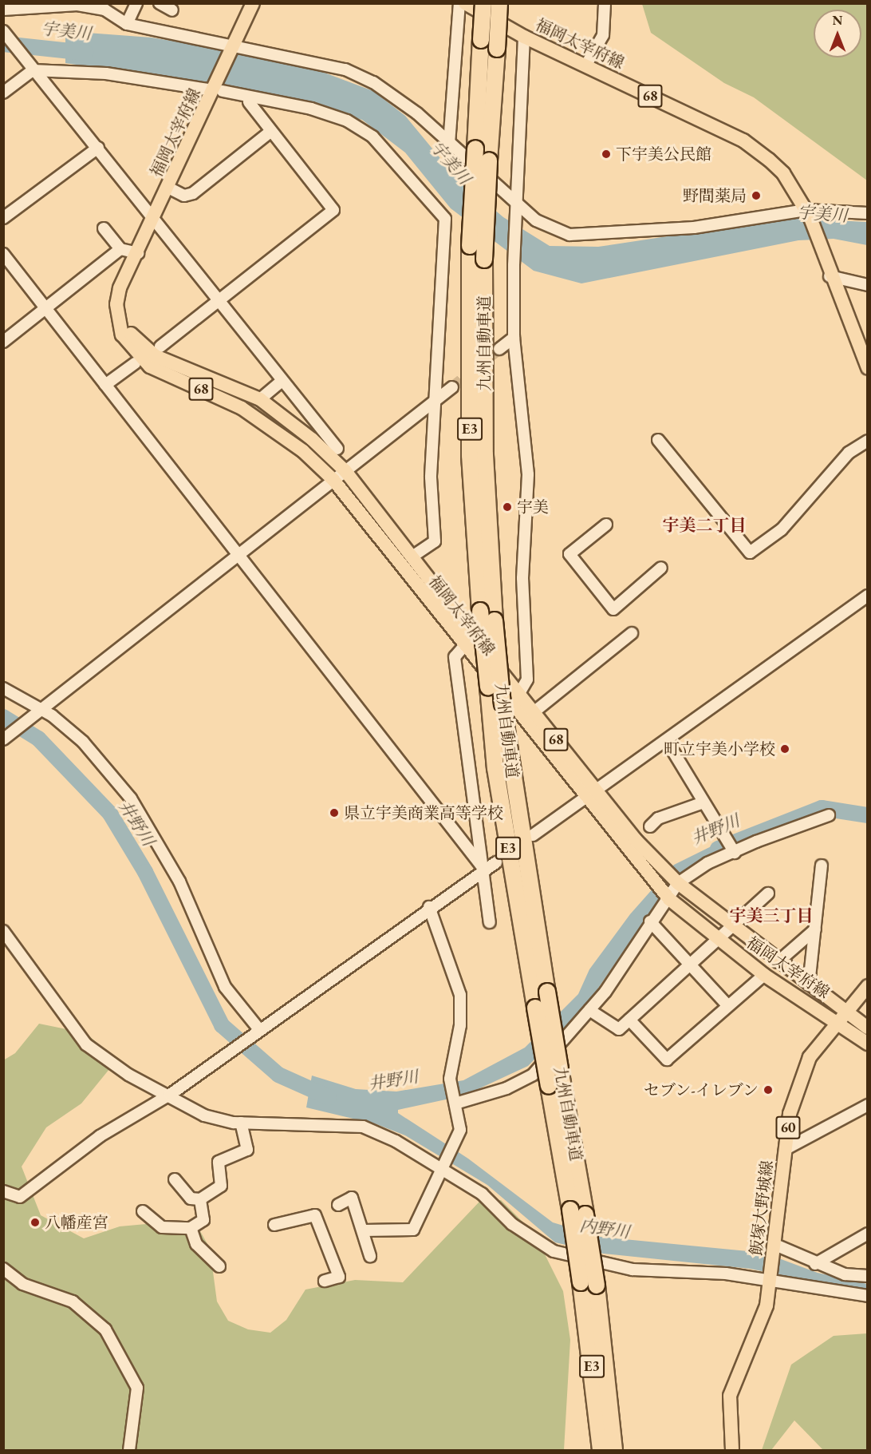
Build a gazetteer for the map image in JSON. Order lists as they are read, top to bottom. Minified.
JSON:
{"streets":{"highway":["九州自動車道","E3"],"main road":["福岡太宰府線","68","60","飯塚大野城線"]},"crossings":[["福岡太宰府線","68"],["福岡太宰府線","飯塚大野城線"]],"districts":["宇美二丁目","宇美三丁目"],"water":["宇美川","井野川","内野川"],"places":["下宇美公民館","野間薬局","宇美","町立宇美小学校","県立宇美商業高等学校","セブン-イレブン","八幡産宮"],"north":"top"}
